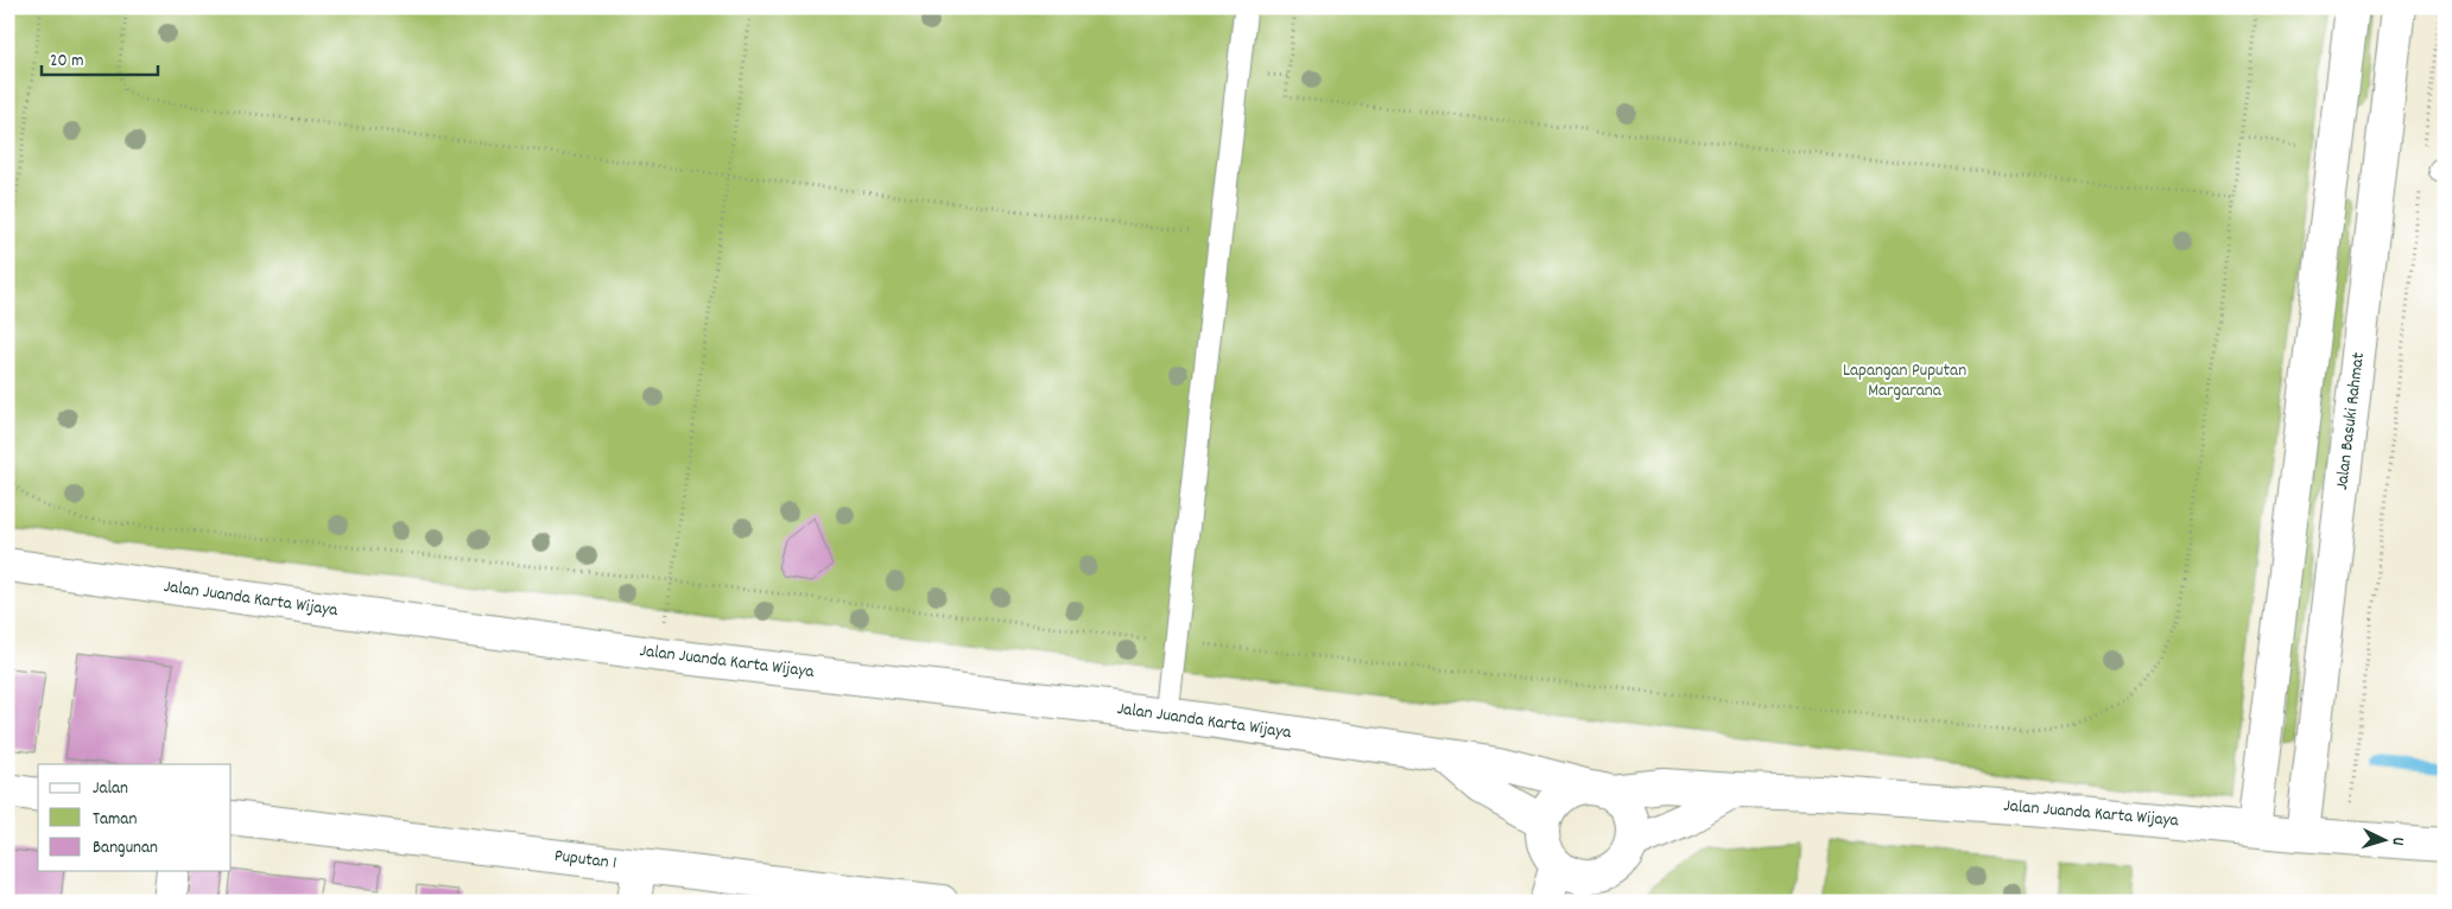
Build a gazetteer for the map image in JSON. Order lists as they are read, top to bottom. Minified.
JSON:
{"streets":{"street":["Jalan Basuki Rahmat","Jalan Juanda Karta Wijaya","Puputan 1"]},"crossings":[["Jalan Basuki Rahmat","Jalan Juanda Karta Wijaya"]],"parks":["Lapangan Puputan Margarana"],"legend":["Jalan","Taman","Bangunan"],"scale_bar":"20 m","north":"right"}
